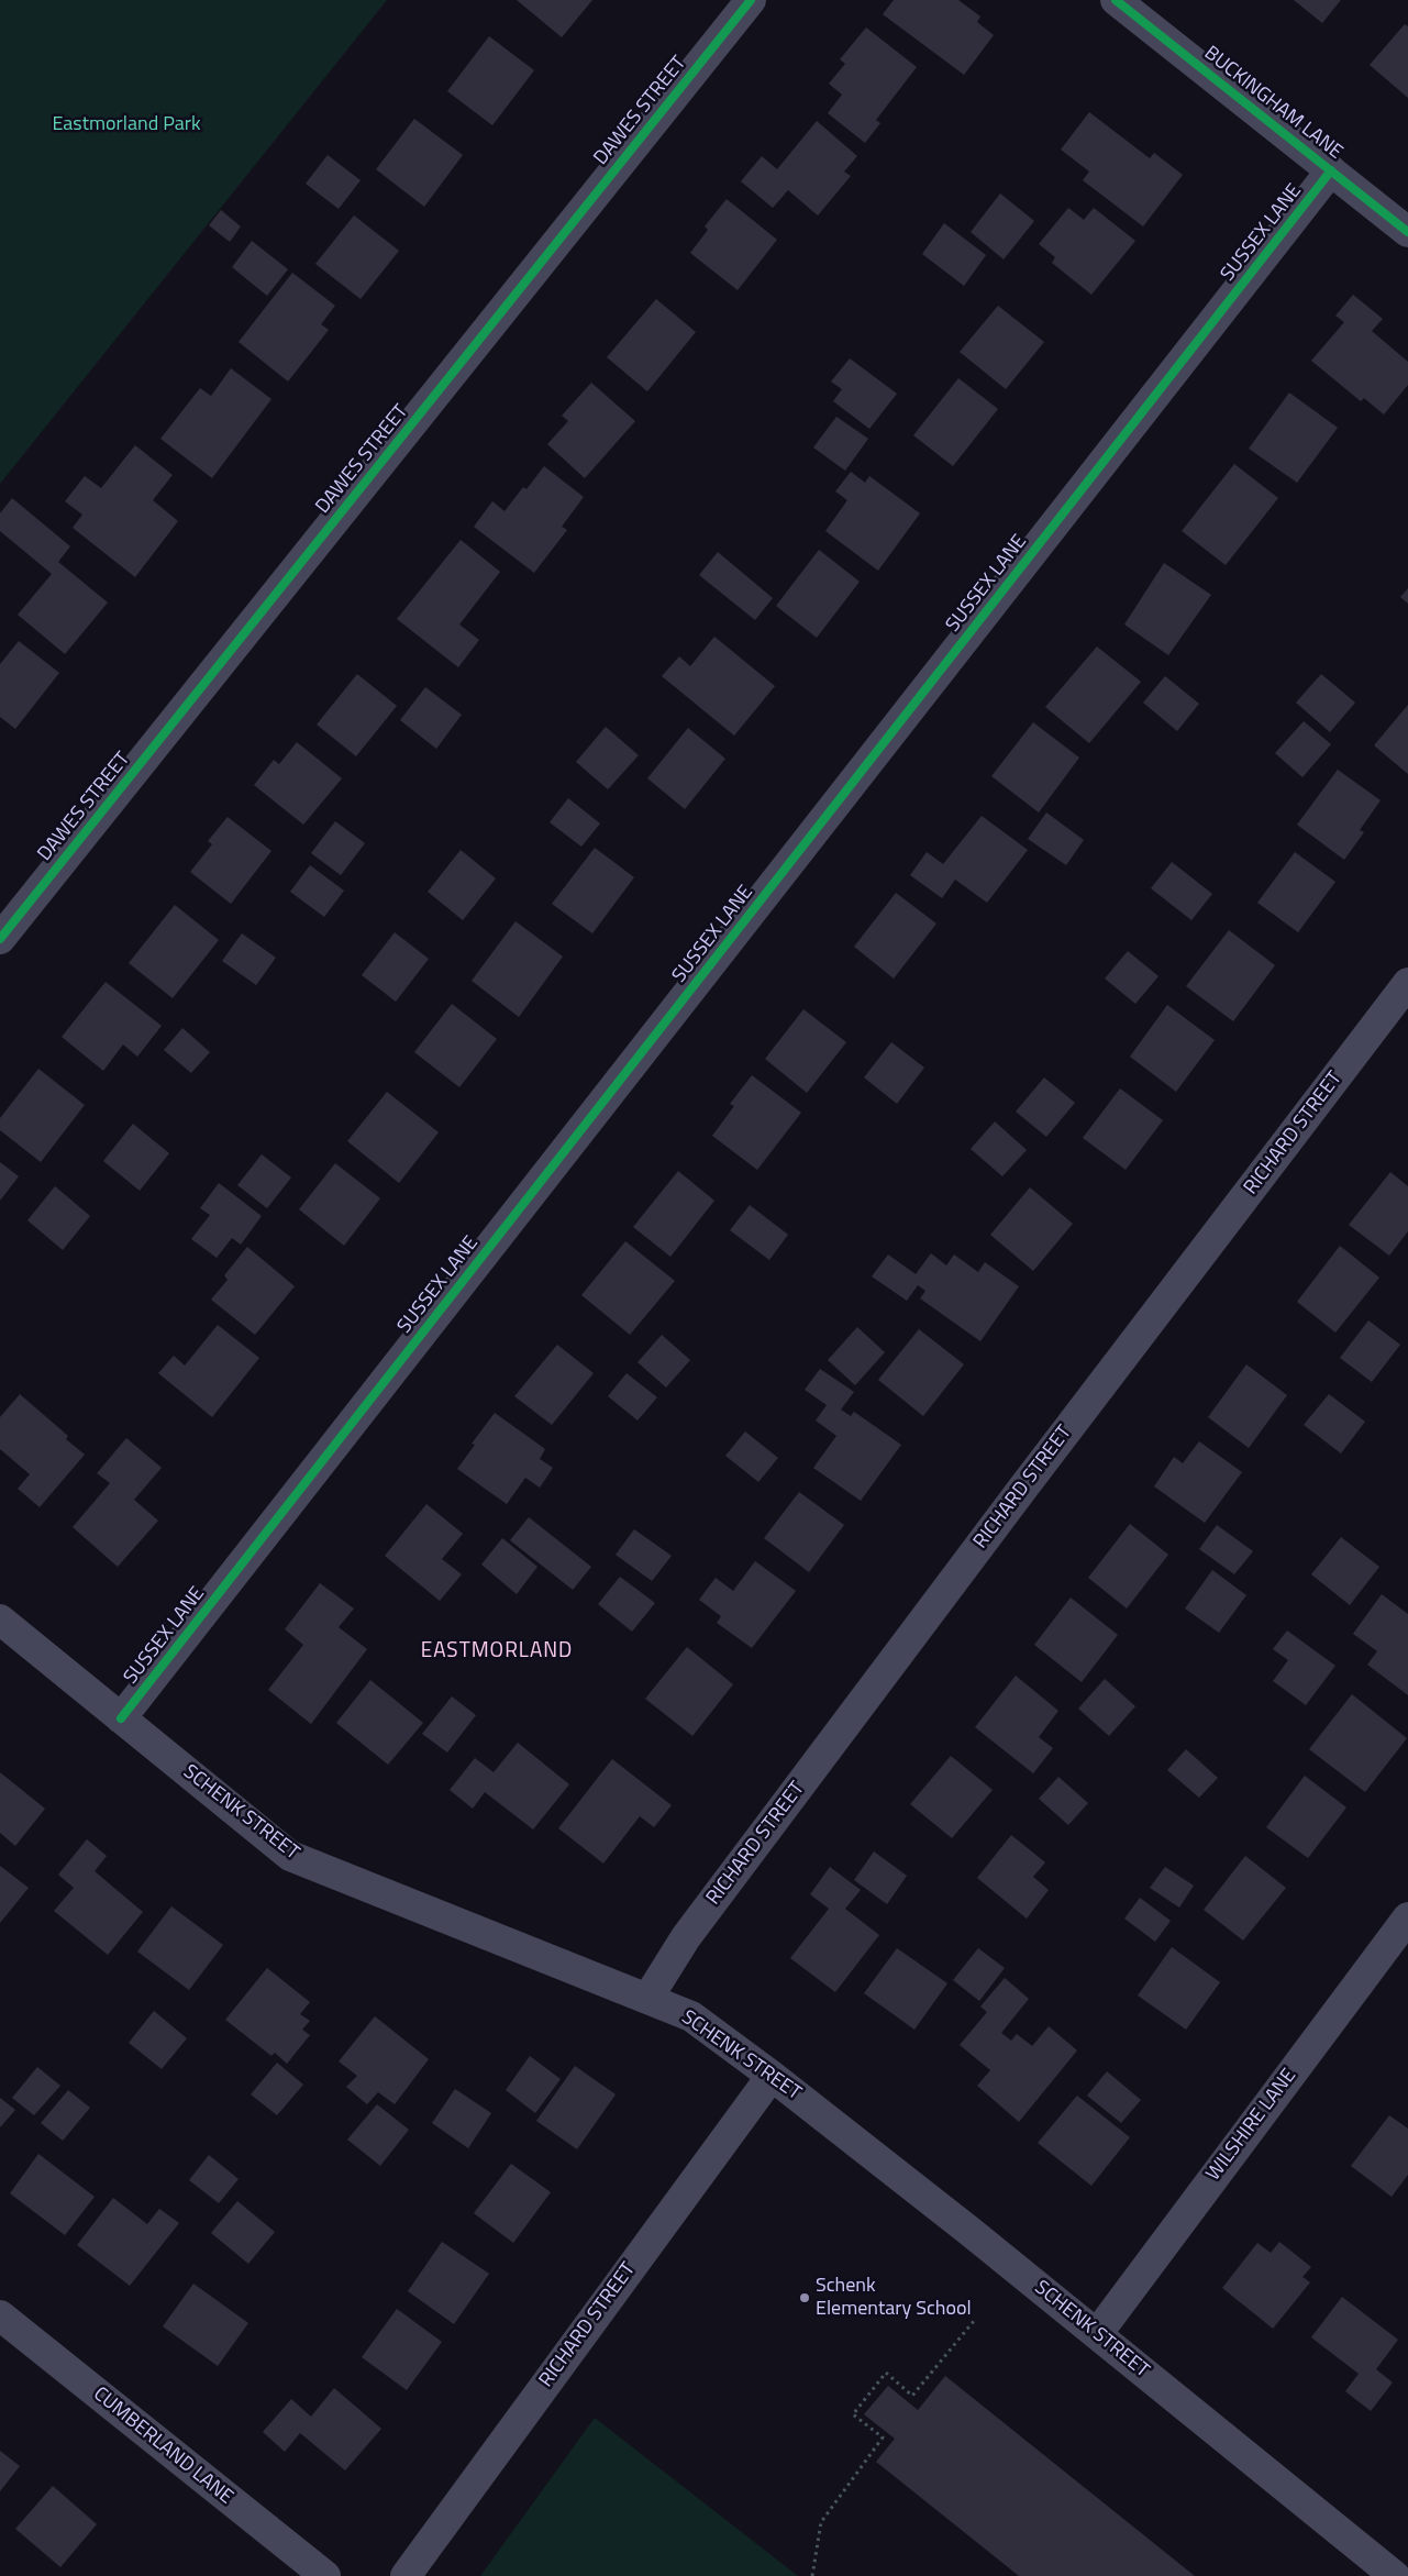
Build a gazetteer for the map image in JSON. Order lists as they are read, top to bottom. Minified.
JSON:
{"streets":{"street":["BUCKINGHAM LANE","DAWES STREET","SUSSEX LANE","RICHARD STREET","SCHENK STREET","WILSHIRE LANE","CUMBERLAND LANE"]},"crossings":[["BUCKINGHAM LANE","SUSSEX LANE"],["SUSSEX LANE","SCHENK STREET"],["RICHARD STREET","SCHENK STREET"],["SCHENK STREET","WILSHIRE LANE"]],"districts":["EASTMORLAND"],"parks":["Eastmorland Park"],"places":["Schenk Elementary School"]}
